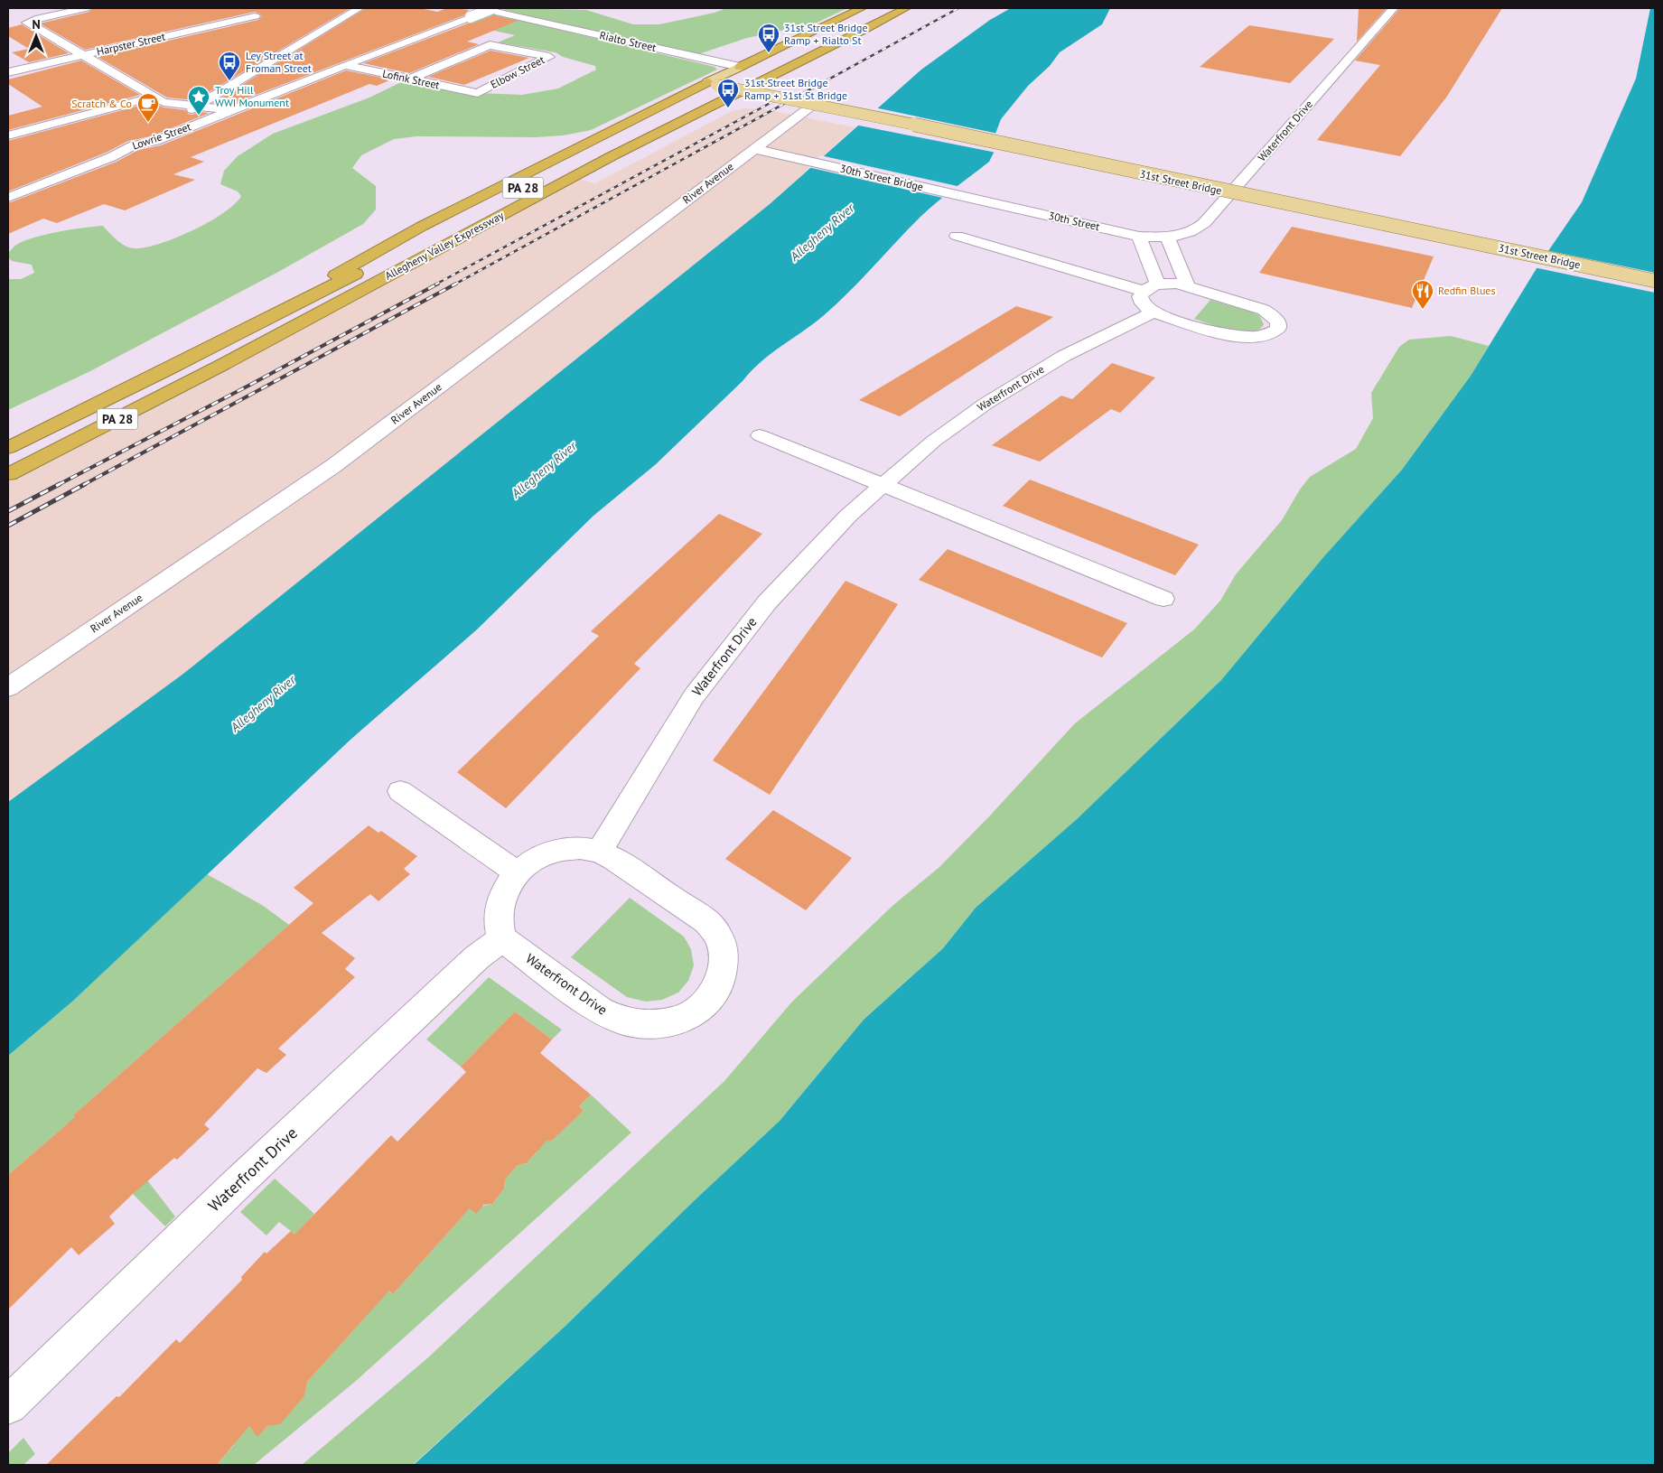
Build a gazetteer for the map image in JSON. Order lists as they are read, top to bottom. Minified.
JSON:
{"streets":{"highway":["PA 28","Allegheny Valley Expressway"],"main road":["31st Street Bridge"],"street":["Rialto Street","Harpster Street","Elbow Street","Lofink Street","Waterfront Drive","Lowrie Street","30th Street Bridge","River Avenue","30th Street"]},"crossings":[["Elbow Street","Lofink Street"],["Lofink Street","Lowrie Street"],["Waterfront Drive","30th Street"],["30th Street Bridge","River Avenue"],["30th Street Bridge","30th Street"],["31st Street Bridge","River Avenue"]],"water":["Allegheny River"],"places":{"bus stop":["31st Street Bridge Ramp + Rialto St","Ley Street at Froman Street","31st Street Bridge Ramp + 31st St Bridge"],"place":["Troy Hill WWI Monument"],"cafe":["Scratch & Co"],"restaurant":["Redfin Blues"]},"north":"top"}
